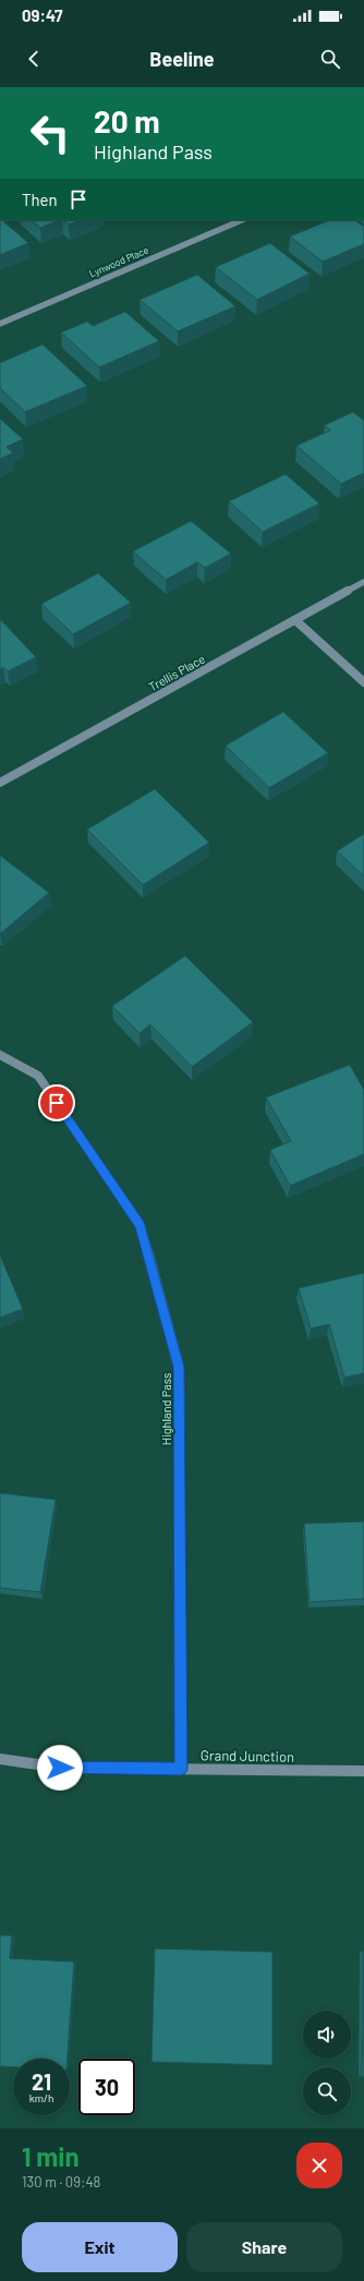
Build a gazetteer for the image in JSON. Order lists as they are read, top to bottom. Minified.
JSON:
{"streets":{"street":["Lynwood Place","Trellis Place","Highland Pass","Grand Junction"]},"crossings":[["Highland Pass","Grand Junction"]],"page":{"status":"09:47","header":"Beeline","turn":["20 m","Highland Pass"],"then":"Then","speed":"21 km/h","limit":"30","heading":["1 min","130 m · 09:48"],"buttons":["Exit","Share"]}}
